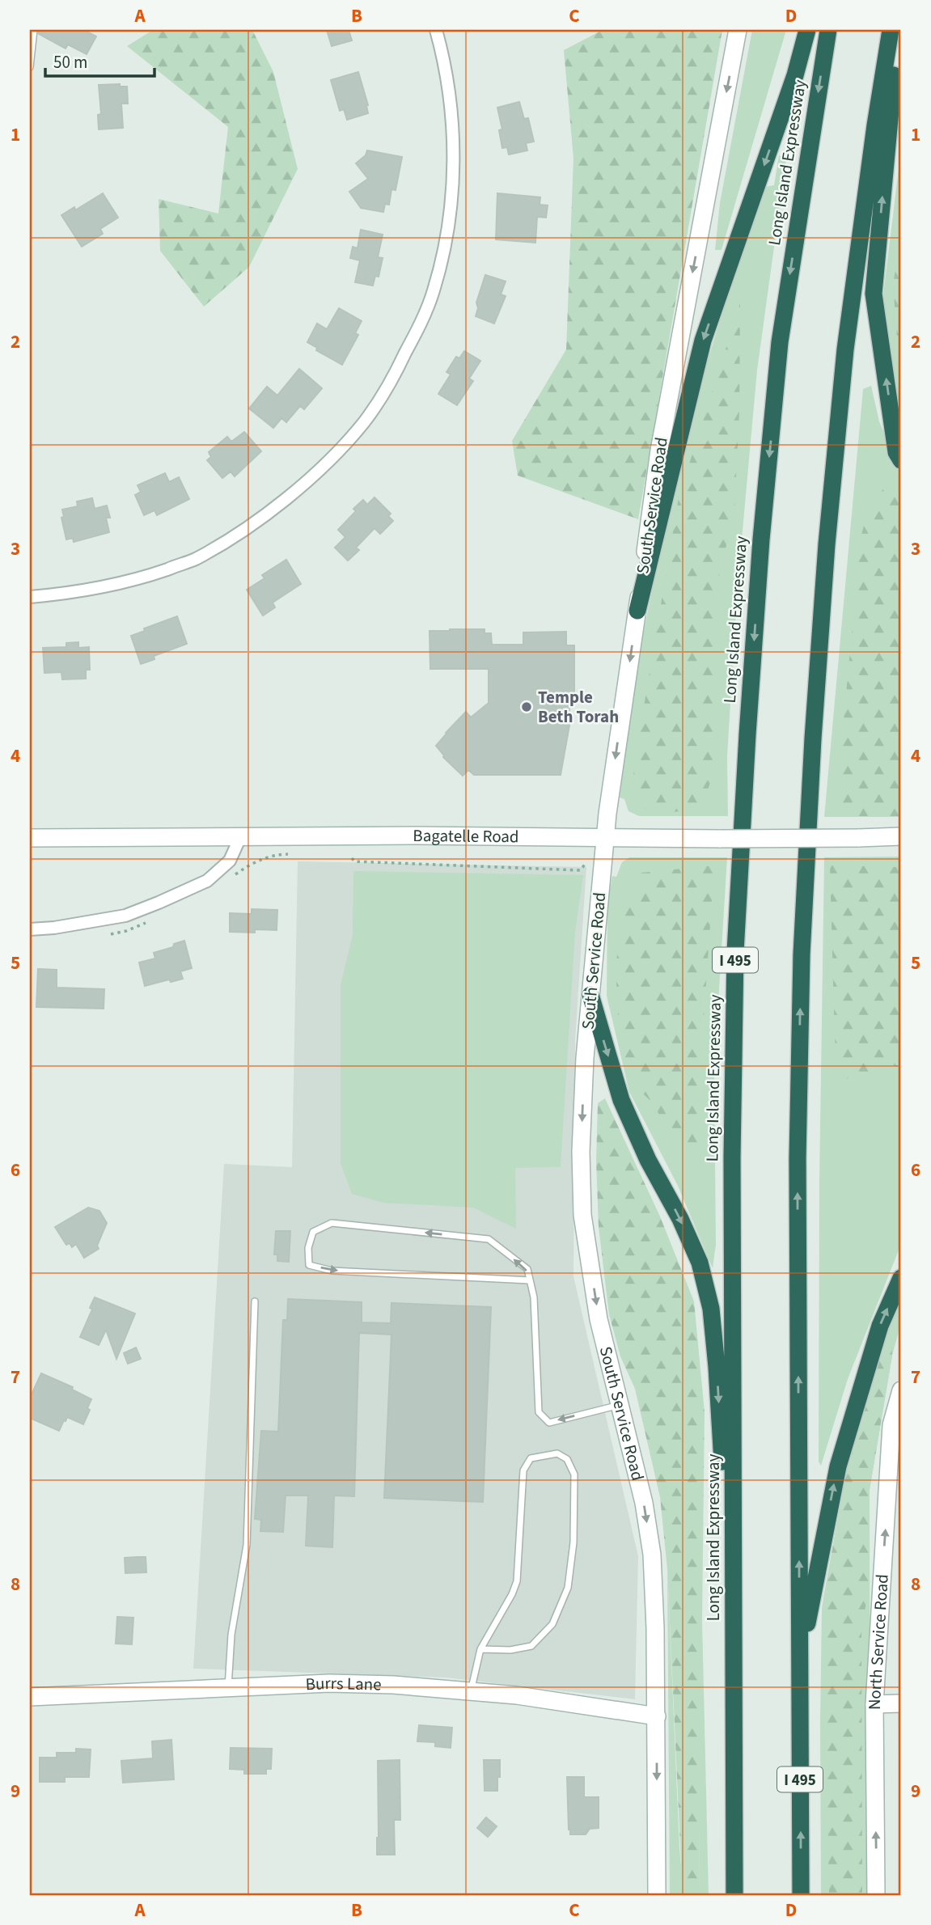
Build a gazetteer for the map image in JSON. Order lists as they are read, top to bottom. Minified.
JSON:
{"streets":{"highway":["Long Island Expressway","I 495"],"main road":["South Service Road","Bagatelle Road","North Service Road","Burrs Lane"]},"crossings":[["South Service Road","Bagatelle Road"],["South Service Road","Burrs Lane"]],"one_way":["South Service Road","North Service Road"],"places":["Temple Beth Torah"],"scale_bar":"50 m","grid":{"columns":["A","B","C","D"],"rows":["1","2","3","4","5","6","7","8","9"]}}
